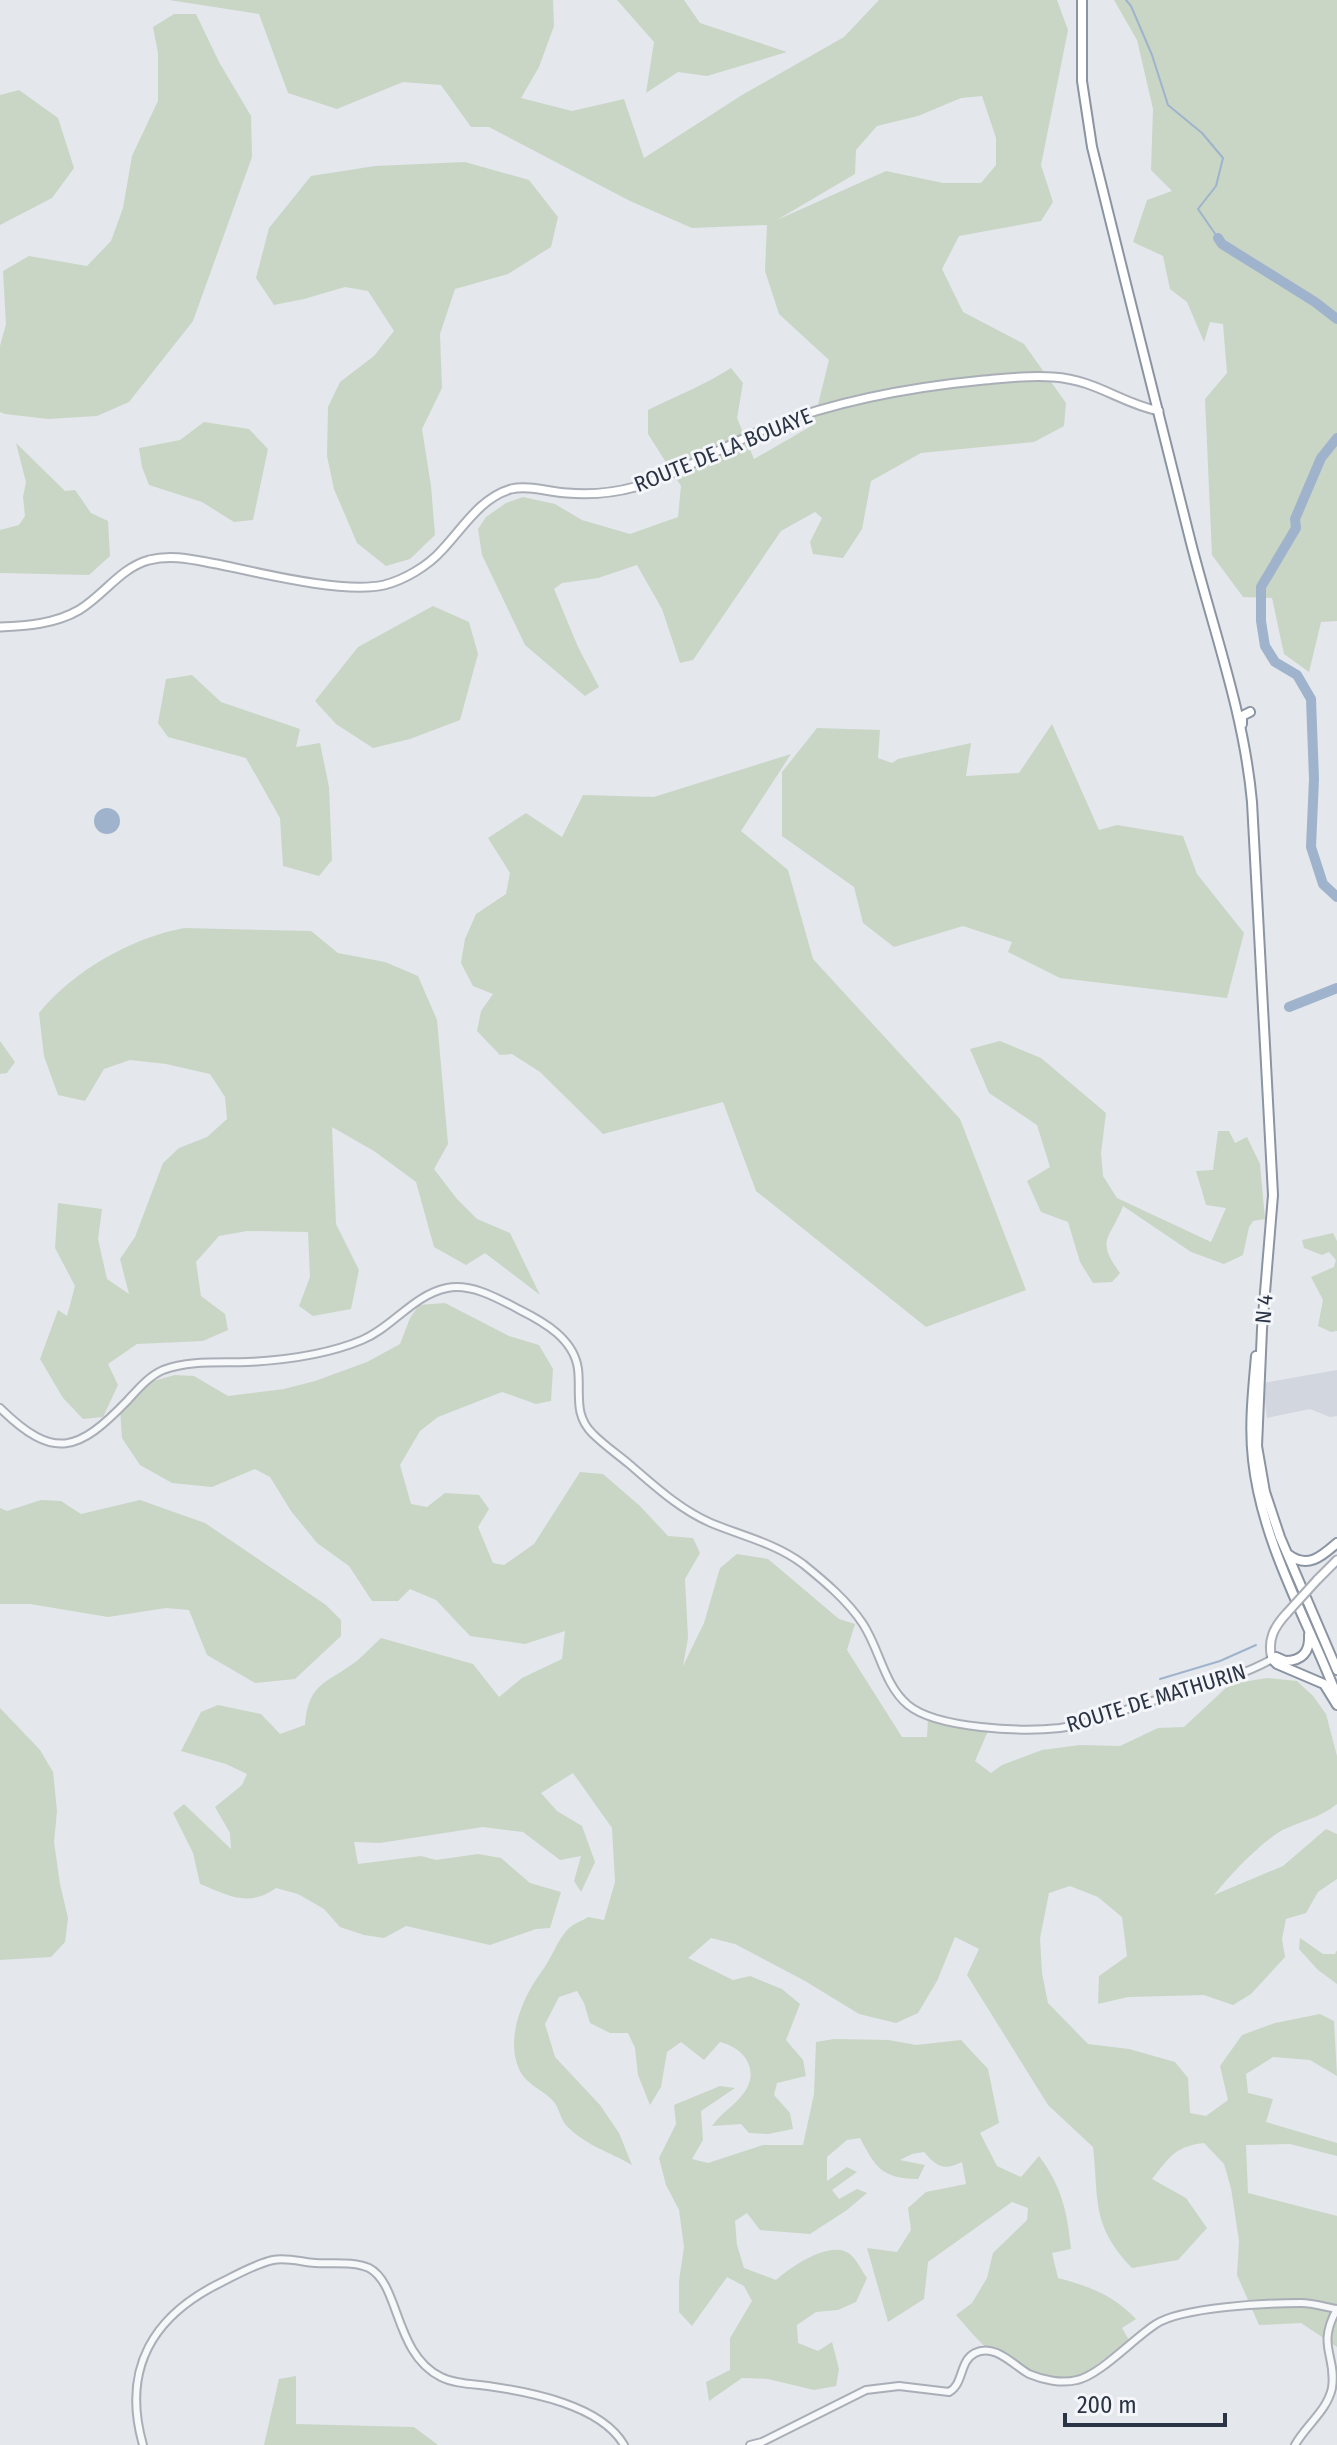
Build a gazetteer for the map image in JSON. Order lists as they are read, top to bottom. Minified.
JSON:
{"streets":{"highway":["N 4"],"main road":["ROUTE DE LA BOUAYE"],"street":["ROUTE DE MATHURIN"]},"crossings":[["ROUTE DE LA BOUAYE","N 4"]],"scale_bar":"200 m"}
